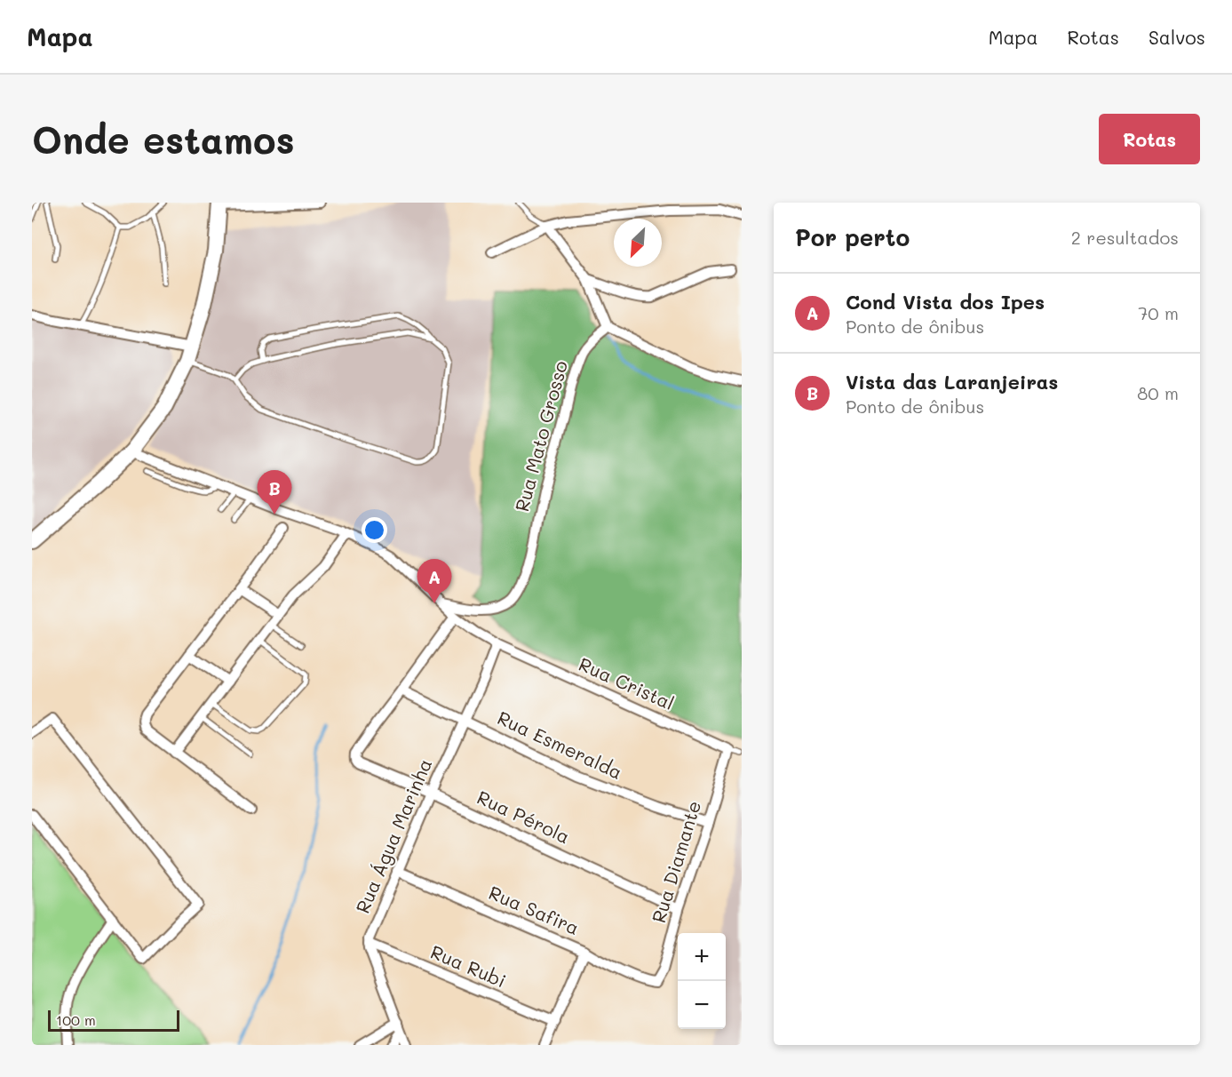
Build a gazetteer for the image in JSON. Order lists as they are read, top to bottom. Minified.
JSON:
{"streets":{"street":["Rua Mato Grosso","Rua Cristal","Rua Esmeralda","Rua Pérola","Rua Água Marinha","Rua Diamante","Rua Safira","Rua Rubi"]},"crossings":[["Rua Mato Grosso","Rua Cristal"],["Rua Cristal","Rua Água Marinha"],["Rua Cristal","Rua Diamante"],["Rua Esmeralda","Rua Pérola"],["Rua Esmeralda","Rua Água Marinha"],["Rua Esmeralda","Rua Diamante"],["Rua Pérola","Rua Água Marinha"],["Rua Pérola","Rua Diamante"],["Rua Água Marinha","Rua Safira"],["Rua Água Marinha","Rua Rubi"],["Rua Diamante","Rua Safira"]],"scale_bar":"100 m","north":"bottom left","page":{"header":"Mapa","nav":["Mapa","Rotas","Salvos"],"buttons":"Rotas","title":"Onde estamos","heading":["Por perto","2 resultados"],"list":[{"mark":"A","name":"Cond Vista dos Ipes","note":"Ponto de ônibus","value":"70 m"},{"mark":"B","name":"Vista das Laranjeiras","note":"Ponto de ônibus","value":"80 m"}],"pins":["B","A"],"map_buttons":["+","−"],"scale":"100 m"}}
